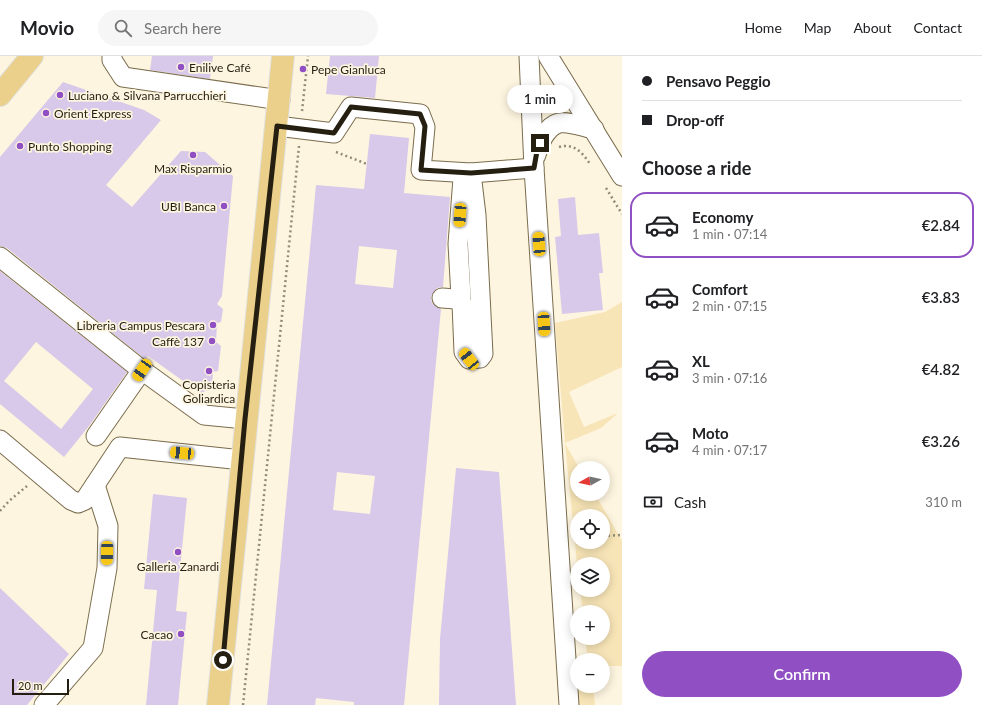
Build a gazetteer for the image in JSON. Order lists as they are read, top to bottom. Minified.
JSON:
{"places":["Enilive Café","Pepe Gianluca","Luciano & Silvana Parrucchieri","Orient Express","Punto Shopping","Max Risparmio","UBI Banca","Libreria Campus Pescara","Caffè 137","Copisteria Goliardica","Galleria Zanardi","Cacao"],"scale_bar":"20 m","north":"left","page":{"header":"Movio","search":"Search here","nav":["Home","Map","About","Contact"],"banner":["Pensavo Peggio","Drop-off"],"bubble":"1 min","heading":"Choose a ride","list":[{"name":"Economy","note":"1 min · 07:14","value":"€2.84"},{"name":"Comfort","note":"2 min · 07:15","value":"€3.83"},{"name":"XL","note":"3 min · 07:16","value":"€4.82"},{"name":"Moto","note":"4 min · 07:17","value":"€3.26"}],"map_buttons":["+","−"],"pay":["Cash","310 m"],"buttons":"Confirm","scale":"20 m"}}
